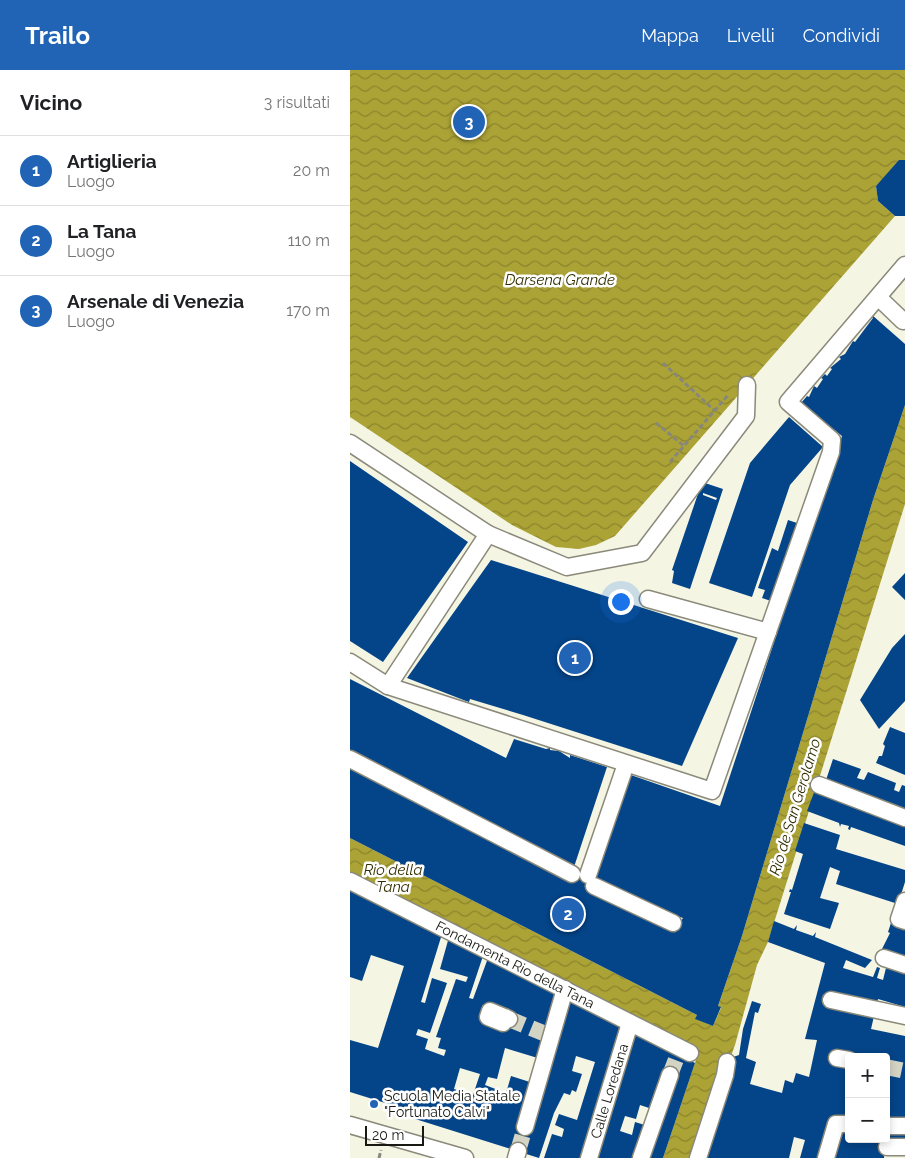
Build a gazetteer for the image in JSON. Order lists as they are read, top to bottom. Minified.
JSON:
{"streets":{"street":["Fondamenta Rio della Tana","Calle Loredana"]},"crossings":[["Fondamenta Rio della Tana","Calle Loredana"]],"water":["Darsena Grande","Rio de San Gerolamo","Rio della Tana"],"places":["Scuola Media Statale \"Fortunato Calvi\""],"scale_bar":"20 m","page":{"header":"Trailo","nav":["Mappa","Livelli","Condividi"],"heading":["Vicino","3 risultati"],"pins":["3","1","2"],"list":[{"mark":"1","name":"Artiglieria","note":"Luogo","value":"20 m"},{"mark":"2","name":"La Tana","note":"Luogo","value":"110 m"},{"mark":"3","name":"Arsenale di Venezia","note":"Luogo","value":"170 m"}],"map_buttons":["+","−"],"scale":"20 m"}}
